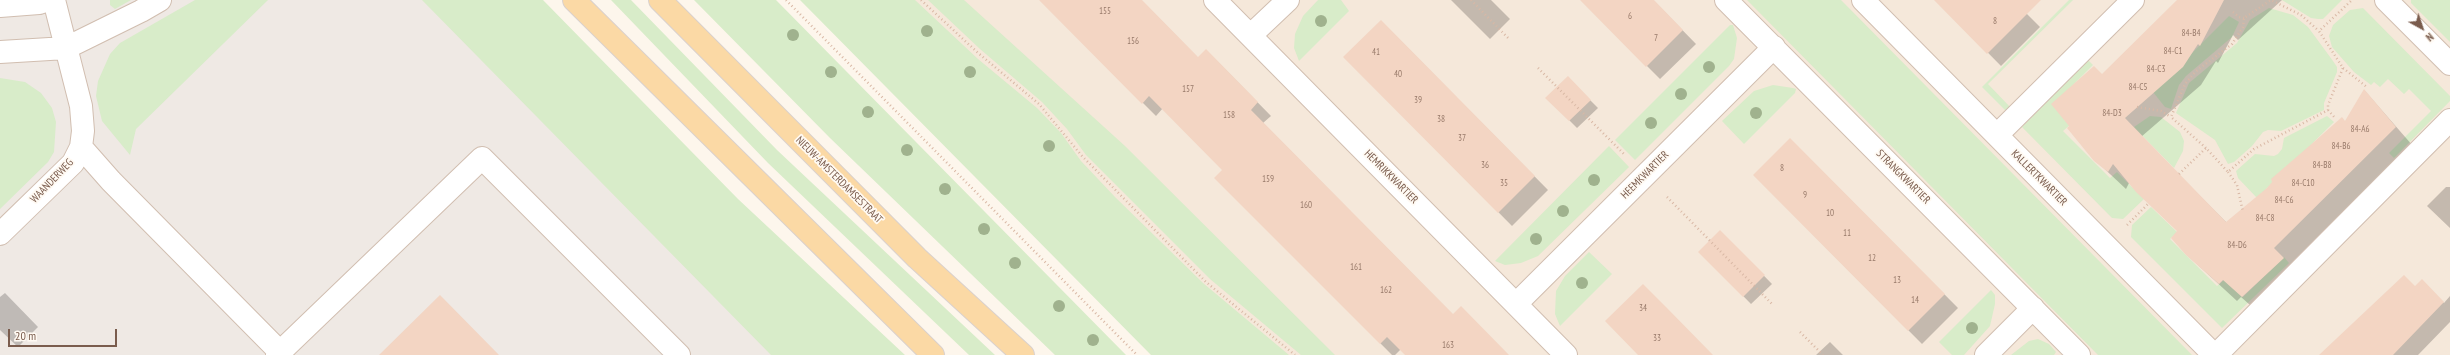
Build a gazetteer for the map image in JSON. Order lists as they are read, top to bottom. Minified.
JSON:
{"streets":{"main road":["NIEUW-AMSTERDAMSESTRAAT"],"street":["HEEMKWARTIER","HEMRIKKWARTIER","STRANGKWARTIER","KALLERTKWARTIER","WAANDERWEG"]},"crossings":[["HEEMKWARTIER","HEMRIKKWARTIER"],["HEEMKWARTIER","STRANGKWARTIER"]],"house_numbers":["155","6","8","84-B4","7","156","84-C1","41","84-C3","40","84-C5","157","39","84-D3","158","38","84-A6","37","84-B6","36","84-B8","8","159","35","84-C10","9","84-C6","160","10","84-C8","11","84-D6","12","161","13","162","14","34","33","163"],"scale_bar":"20 m","north":"bottom right"}
